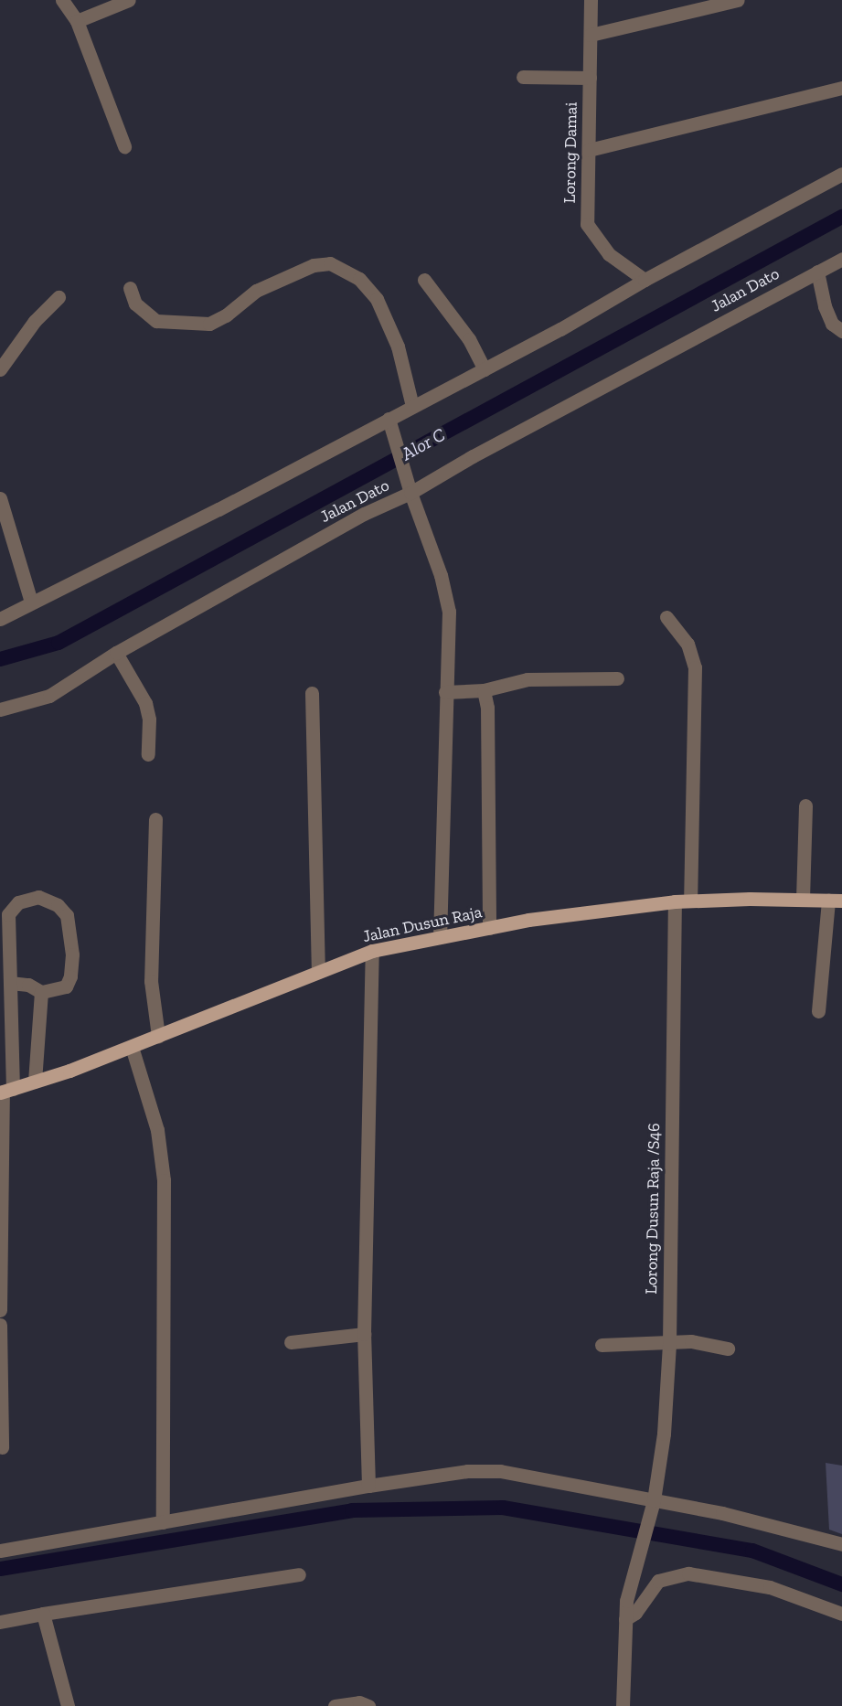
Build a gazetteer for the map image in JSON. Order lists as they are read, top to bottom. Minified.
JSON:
{"streets":{"main road":["Jalan Dusun Raja"],"street":["Lorong Damai","Jalan Dato","Lorong Dusun Raja /S46"]},"crossings":[["Jalan Dusun Raja","Lorong Dusun Raja /S46"]],"water":["Alor C"]}
